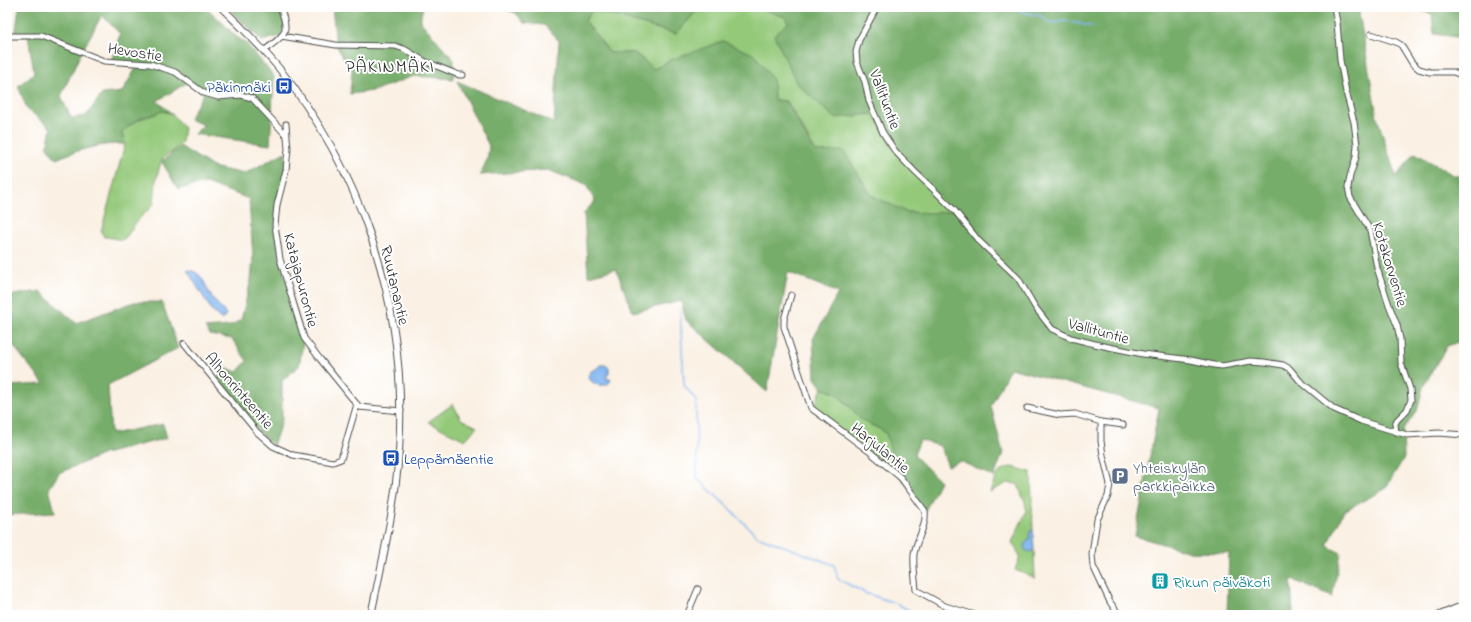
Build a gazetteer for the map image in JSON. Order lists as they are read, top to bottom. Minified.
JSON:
{"streets":{"street":["Hevostie","Vallituntie","Kotakorventie","Katajapurontie","Ruutanantie","Alhonrinteentie","Harjulantie"]},"crossings":[["Hevostie","Katajapurontie"],["Vallituntie","Kotakorventie"],["Katajapurontie","Alhonrinteentie"]],"districts":["PÄKINMÄKI"],"places":{"bus stop":["Päkinmäki","Leppämäentie"],"parking":["Yhteiskylän parkkipaikka"],"building":["Rikun päiväkoti"]}}
